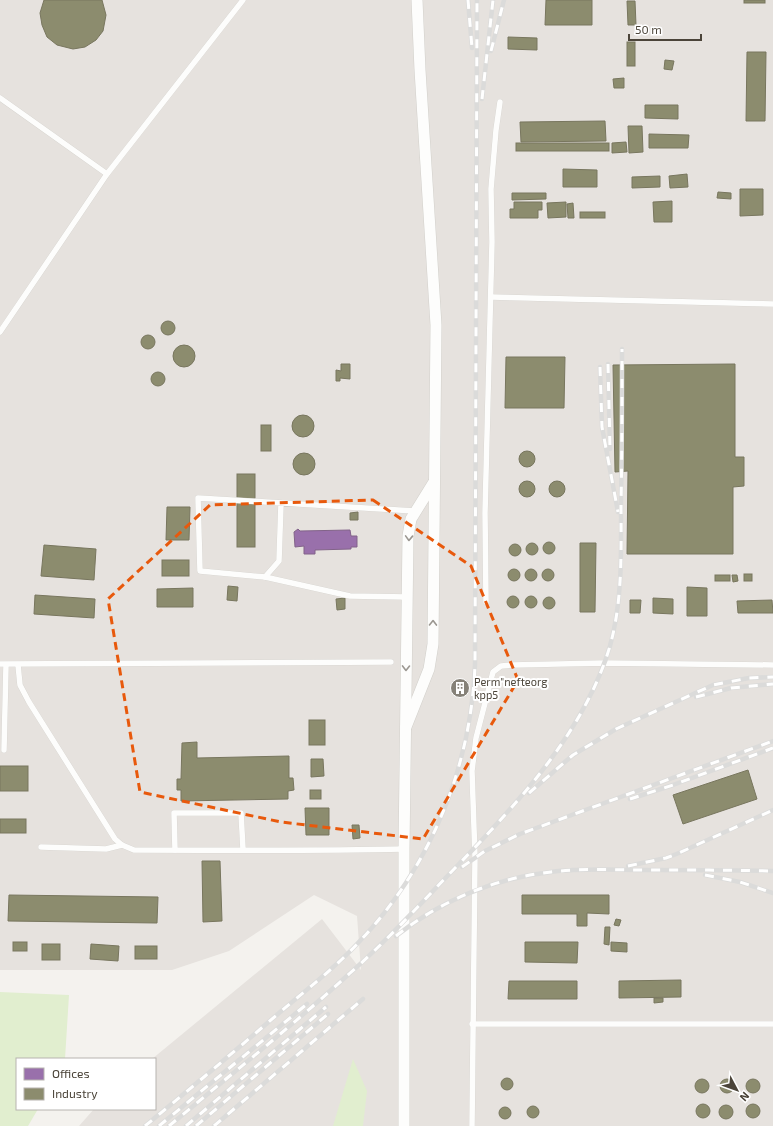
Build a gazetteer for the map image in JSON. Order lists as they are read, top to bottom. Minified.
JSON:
{"places":{"building":["Perm\"nefteorg kpp5"]},"legend":["Offices","Industry"],"scale_bar":"50 m","north":"bottom right"}
